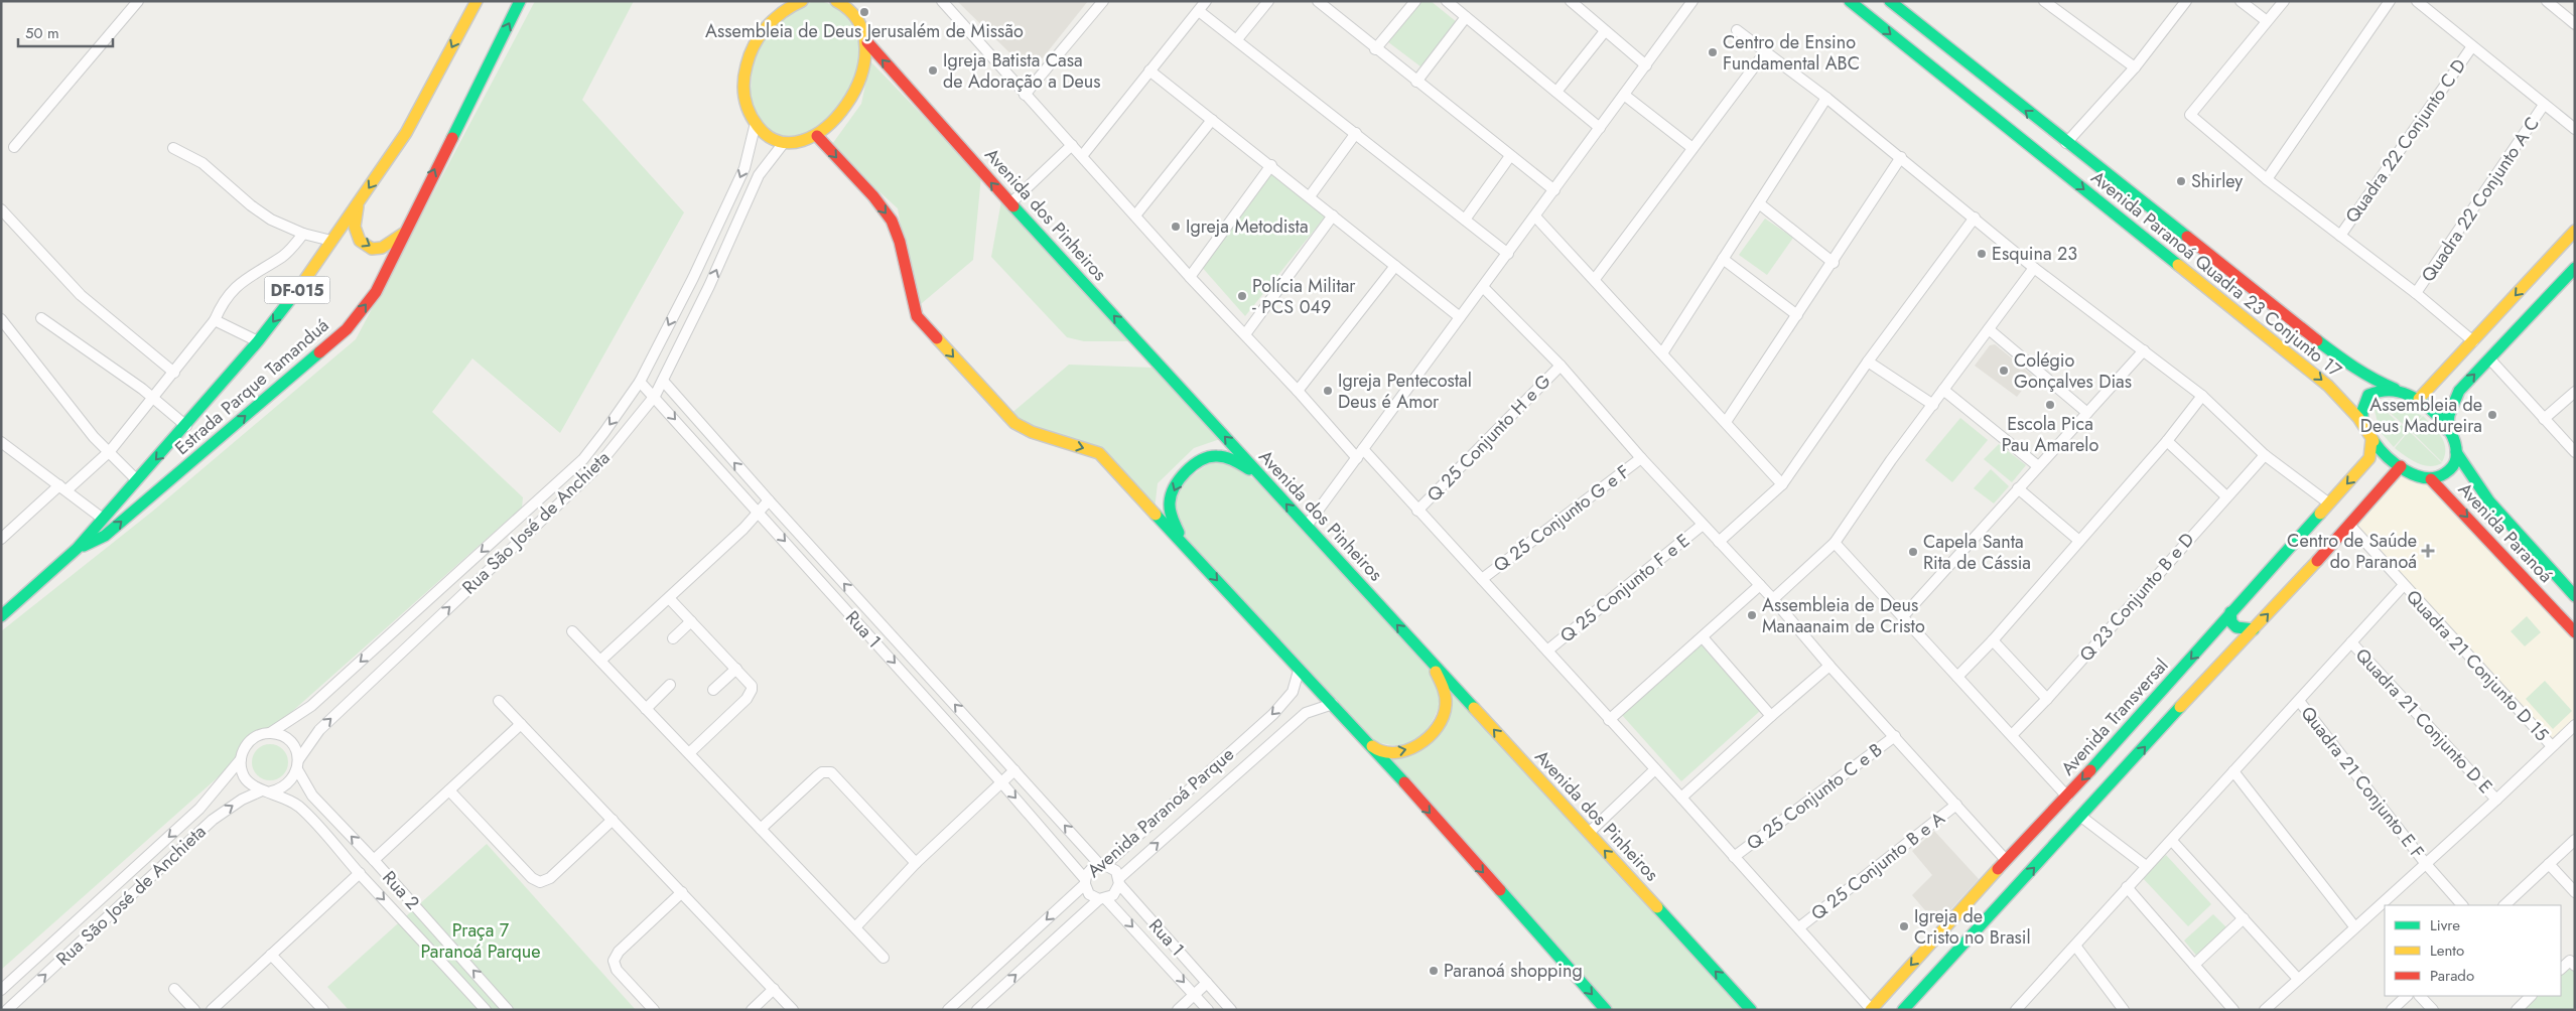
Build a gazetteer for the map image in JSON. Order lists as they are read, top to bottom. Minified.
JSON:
{"streets":{"street":["Quadra 22 Conjunto C D","Quadra 22 Conjunto A C","Avenida dos Pinheiros","Avenida Paranoá Quadra 23 Conjunto 17","DF-015","Estrada Parque Tamanduá","Q 25 Conjunto H e G","Q 25 Conjunto G e F","Rua São José de Anchieta","Avenida Paranoá","Q 25 Conjunto F e E","Q 23 Conjunto B e D","Rua 1","Quadra 21 Conjunto D 15","Avenida Transversal","Quadra 21 Conjunto D E","Quadra 21 Conjunto E F","Q 25 Conjunto C e B","Avenida Paranoá Parque","Q 25 Conjunto B e A","Rua 2"]},"crossings":[["Avenida Paranoá Quadra 23 Conjunto 17","Avenida Paranoá"],["Avenida Paranoá Quadra 23 Conjunto 17","Avenida Transversal"],["Rua São José de Anchieta","Rua 1"],["Rua São José de Anchieta","Rua 2"],["Avenida Paranoá","Avenida Transversal"],["Rua 1","Avenida Paranoá Parque"]],"parks":["Praça 7 Paranoá Parque"],"places":{"other":["Assembleia de Deus Jerusalém de Missão","Centro de Ensino Fundamental ABC","Igreja Batista Casa de Adoração a Deus","Shirley","Igreja Metodista","Esquina 23","Polícia Militar - PCS 049","Colégio Gonçalves Dias","Igreja Pentecostal Deus é Amor","Escola Pica Pau Amarelo","Assembleia de Deus Madureira","Capela Santa Rita de Cássia","Assembleia de Deus Manaanaim de Cristo","Igreja de Cristo no Brasil","Paranoá shopping"],"health":["Centro de Saúde do Paranoá"]},"legend":["Livre","Lento","Parado"],"scale_bar":"50 m"}
